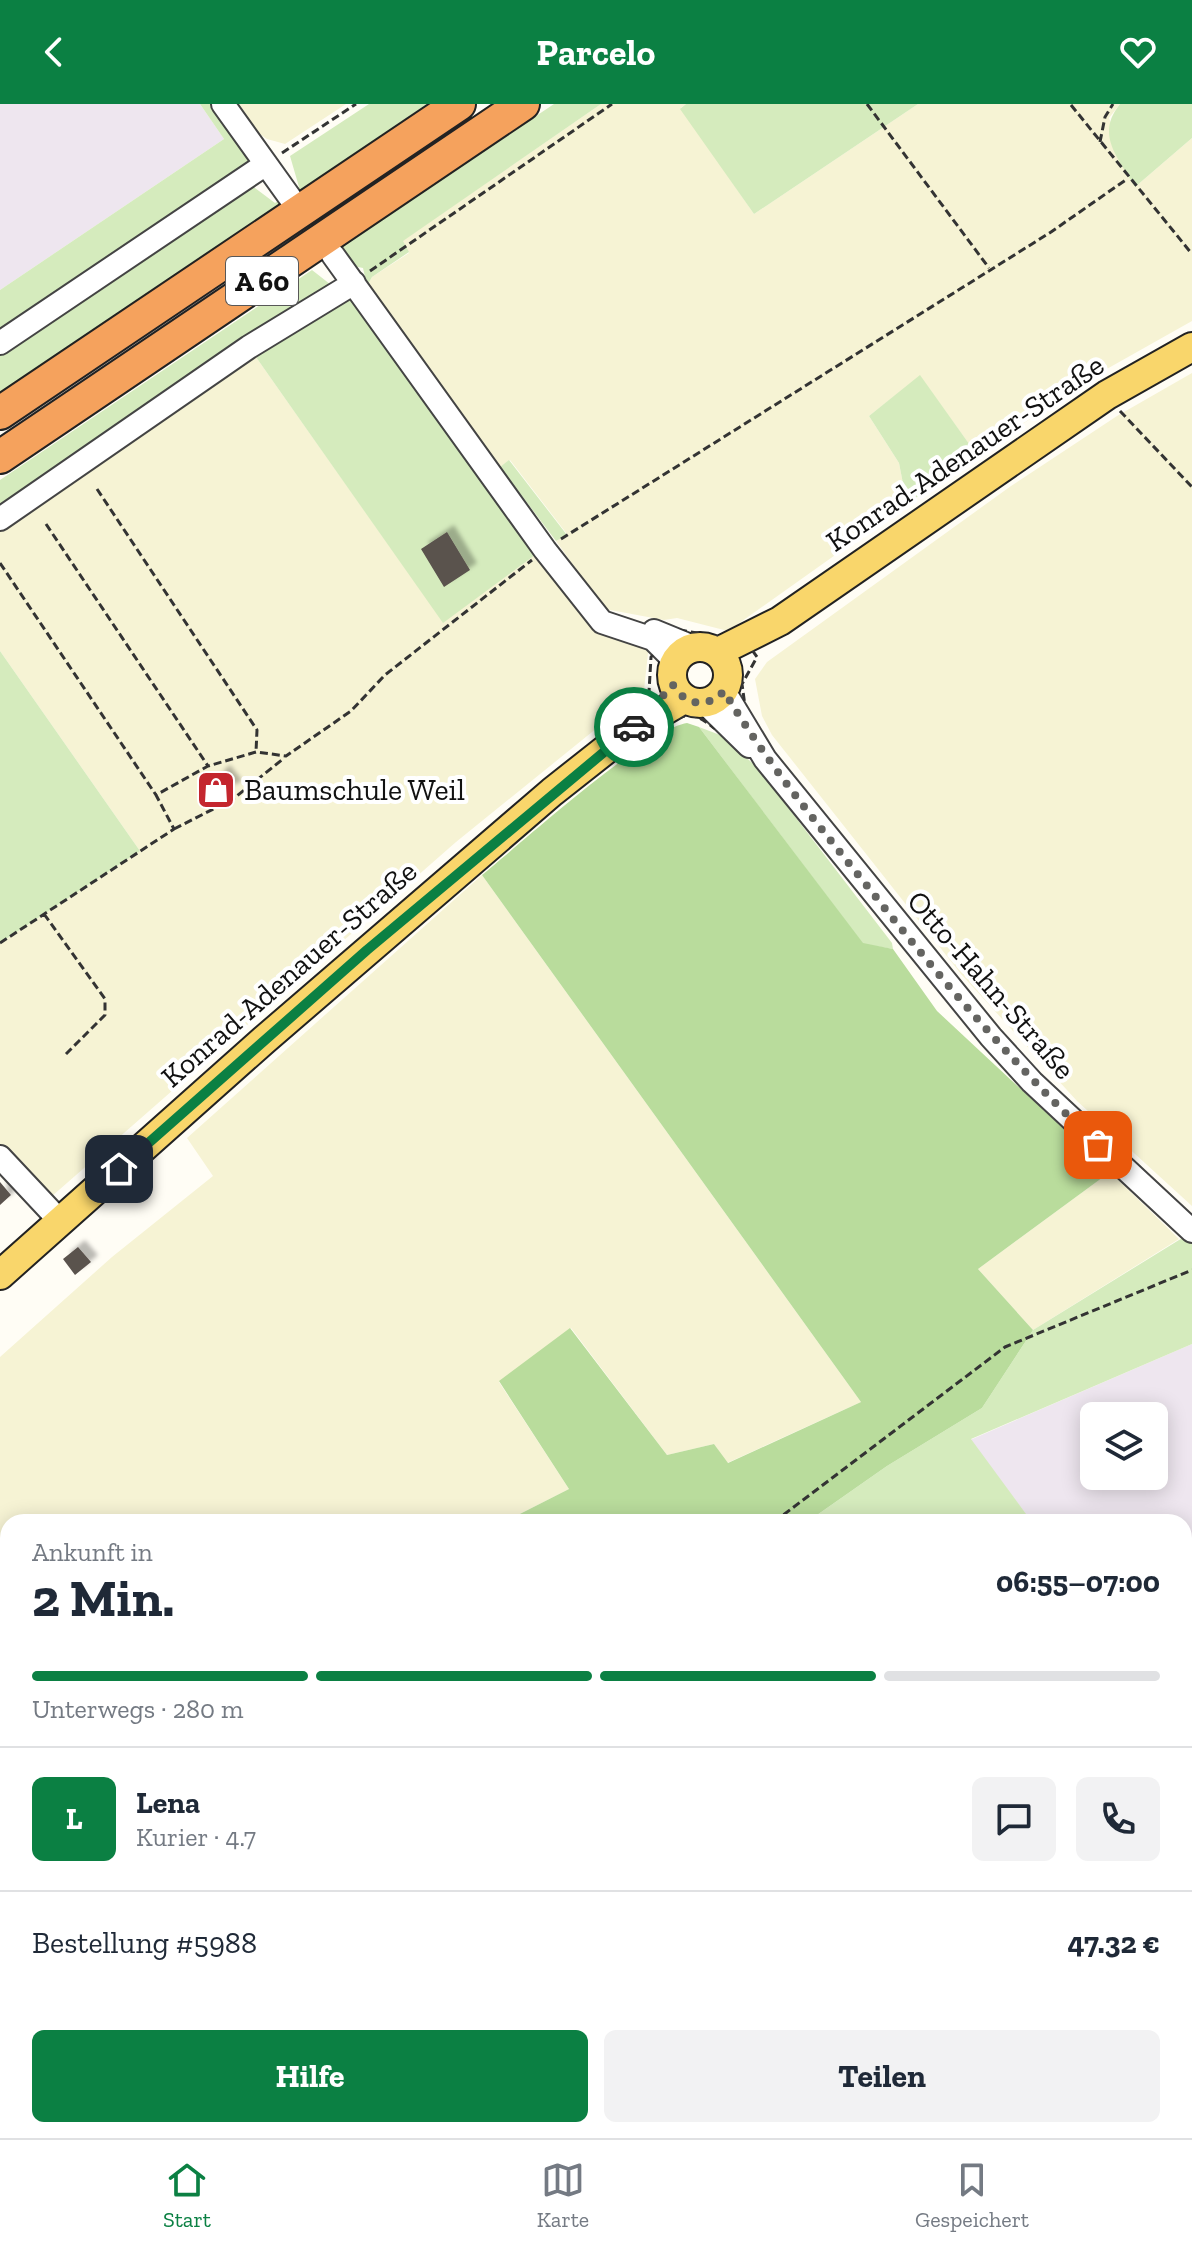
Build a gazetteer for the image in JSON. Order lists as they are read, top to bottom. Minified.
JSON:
{"streets":{"highway":["A 60"],"main road":["Konrad-Adenauer-Straße"],"street":["Otto-Hahn-Straße"]},"crossings":[["Konrad-Adenauer-Straße","Otto-Hahn-Straße"]],"places":{"shop":["Baumschule Weil"]},"page":{"header":"Parcelo","heading":["2 Min.","Ankunft in","06:55–07:00"],"panel":["Lena","Kurier · 4.7","Bestellung #5988","47.32 €"],"bar":"Unterwegs · 280 m","round":"L","buttons":["Hilfe","Teilen"],"tabs":["Start","Karte","Gespeichert"]}}
